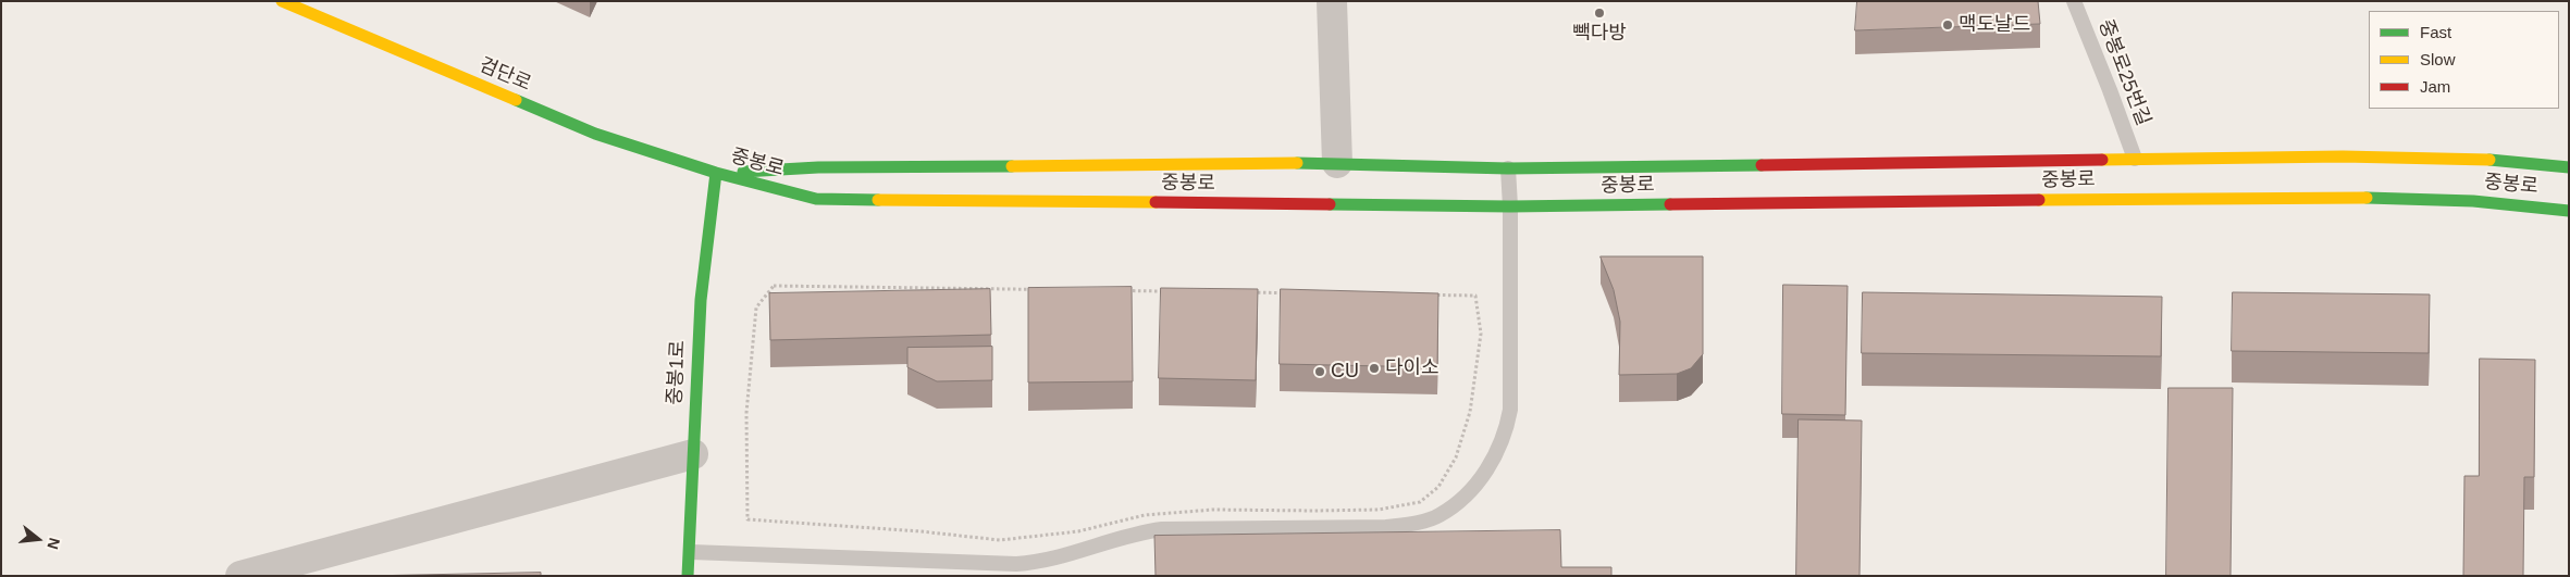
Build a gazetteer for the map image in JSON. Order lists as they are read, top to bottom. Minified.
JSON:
{"streets":{"street":["검단로","중봉로","중봉1로"],"lane":["중봉로25번길"]},"crossings":[["중봉로25번길","중봉로"],["검단로","중봉로"],["검단로","중봉1로"],["중봉로","중봉1로"]],"places":["빽다방","맥도날드","다이소","CU"],"legend":["Fast","Slow","Jam"],"north":"right"}
